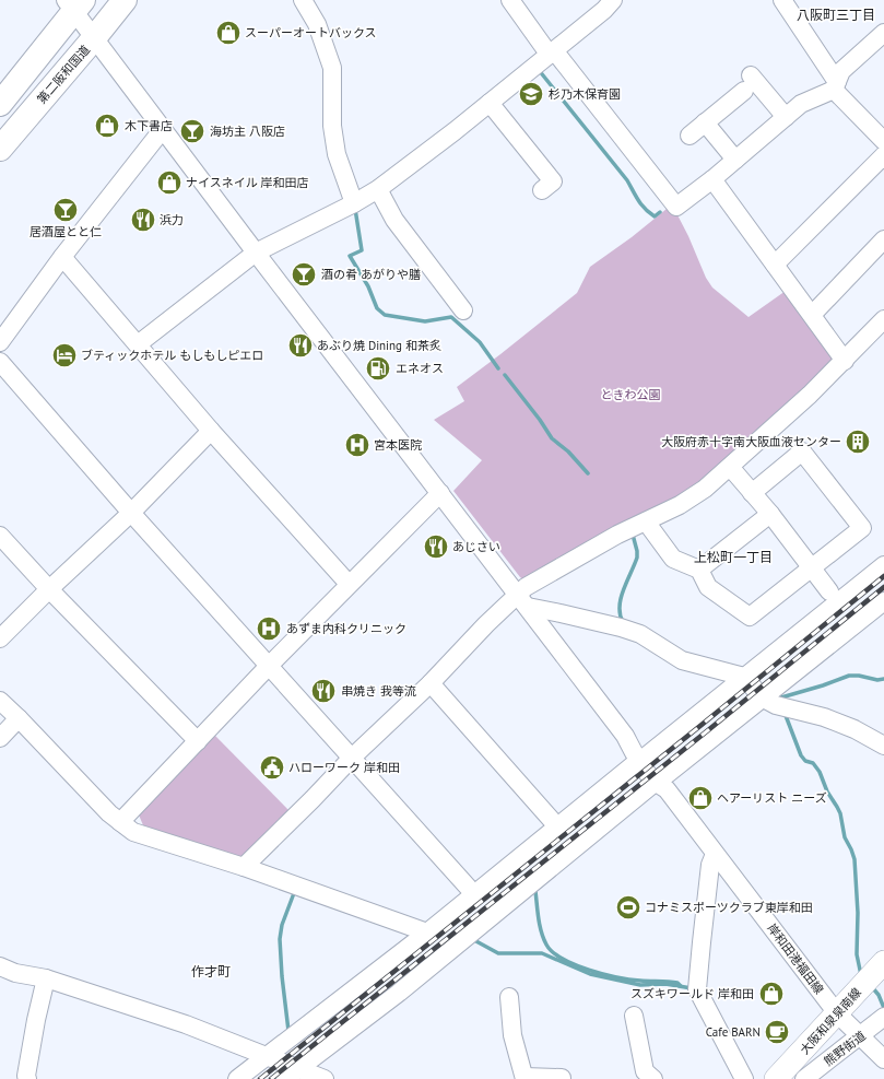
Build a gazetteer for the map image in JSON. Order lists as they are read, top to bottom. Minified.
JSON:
{"streets":{"highway":["第二阪和国道"],"main road":["大阪和泉泉南線"],"street":["岸和田港福田線","熊野街道"]},"crossings":[["第二阪和国道","岸和田港福田線"],["岸和田港福田線","大阪和泉泉南線"],["岸和田港福田線","熊野街道"]],"districts":["八阪町三丁目","上松町一丁目","作才町"],"parks":["ときわ公園"],"places":{"shop":["スーパーオートバックス","木下書店","ナイスネイル 岸和田店","ヘアーリスト ニーズ","スズキワールド 岸和田"],"school or university":["杉乃木保育園"],"bar":["海坊主 八阪店","居酒屋とと仁","酒の肴 あがりや膳"],"restaurant":["浜力","あぶり焼 Dining 和茶炙","あじさい","串焼き 我等流"],"hotel":["ブティックホテル もしもしピエロ"],"fuel station":["エネオス"],"building":["大阪府赤十字南大阪血液センター"],"hospital":["宮本医院","あずま内科クリニック"],"public building":["ハローワーク 岸和田"],"sports":["コナミスポーツクラブ東岸和田"],"cafe":["Cafe BARN"]}}
